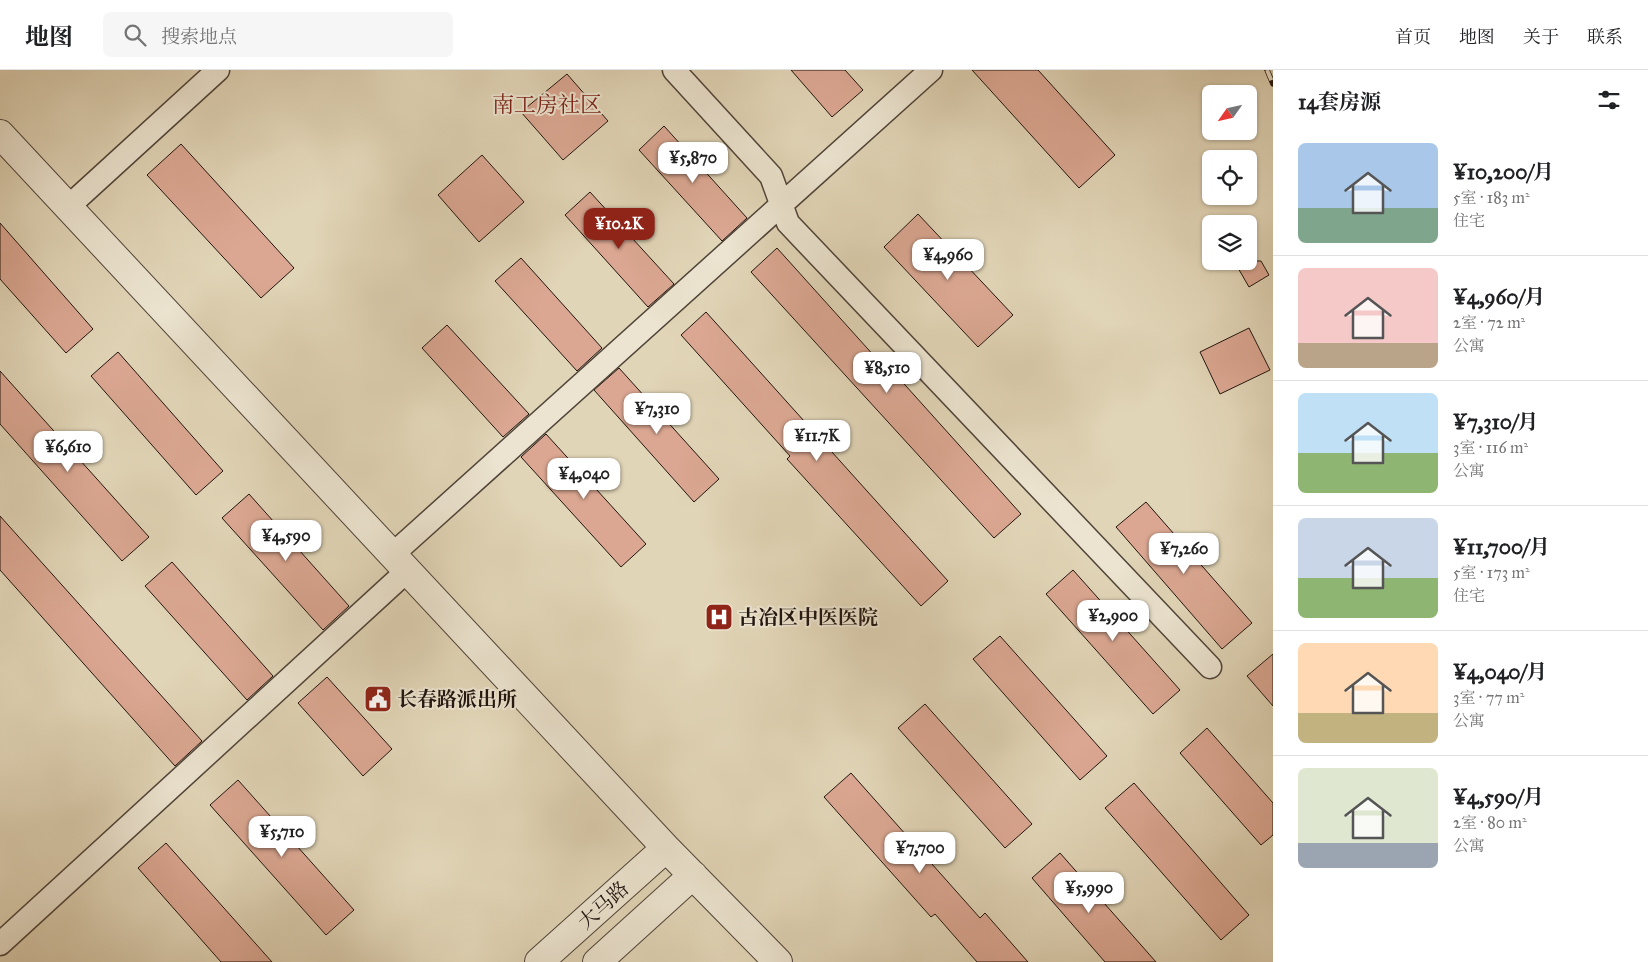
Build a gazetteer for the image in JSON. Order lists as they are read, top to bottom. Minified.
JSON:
{"streets":{"street":["大马路"]},"districts":["南工房社区"],"places":{"hospital":["古冶区中医医院"],"public building":["长春路派出所"]},"north":"bottom left","page":{"header":"地图","search":"搜索地点","nav":["首页","地图","关于","联系"],"heading":"14套房源","list":[{"name":"¥10,200/月","note":"5室 · 183 m² · 住宅"},{"name":"¥4,960/月","note":"2室 · 72 m² · 公寓"},{"name":"¥7,310/月","note":"3室 · 116 m² · 公寓"},{"name":"¥11,700/月","note":"5室 · 173 m² · 住宅"},{"name":"¥4,040/月","note":"3室 · 77 m² · 公寓"},{"name":"¥4,590/月","note":"2室 · 80 m² · 公寓"}],"price":["¥5,870","¥10.2K","¥4,960","¥8,510","¥7,310","¥11.7K","¥6,610","¥4,040","¥4,590","¥7,260","¥2,900","¥5,710","¥7,700","¥5,990"]}}
